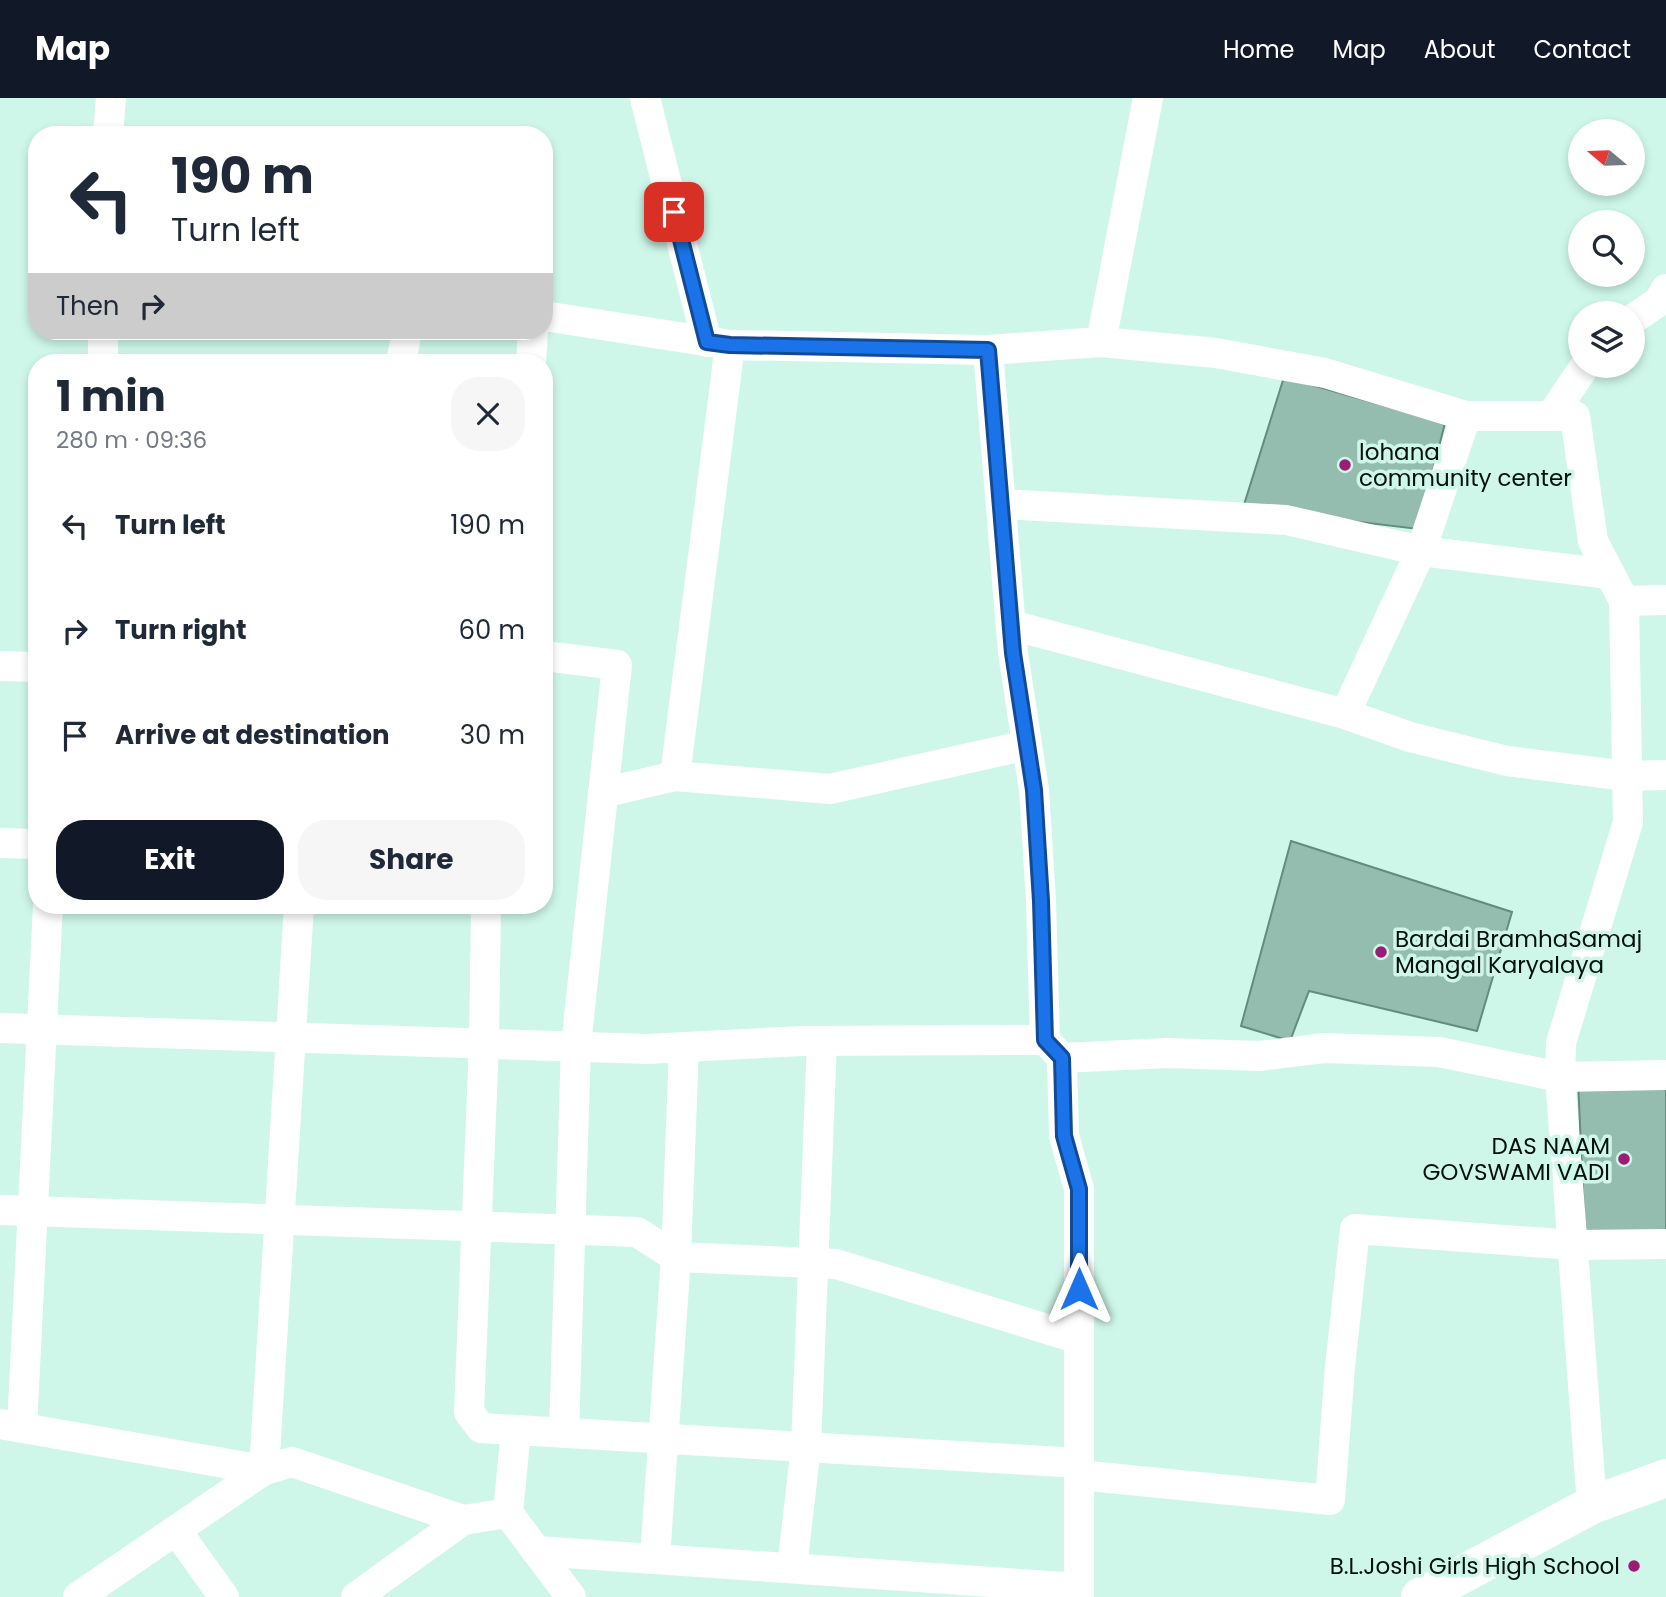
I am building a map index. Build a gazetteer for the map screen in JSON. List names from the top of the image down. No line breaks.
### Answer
{"places":["lohana community center","Bardai BramhaSamaj Mangal Karyalaya","DAS NAAM GOVSWAMI VADI","B.L.Joshi Girls High School"],"north":"left","page":{"header":"Map","nav":["Home","Map","About","Contact"],"turn":["190 m","Turn left"],"then":"Then","heading":["1 min","280 m · 09:36"],"list":[{"name":"Turn left","value":"190 m"},{"name":"Turn right","value":"60 m"},{"name":"Arrive at destination","value":"30 m"}],"buttons":["Exit","Share"]}}
